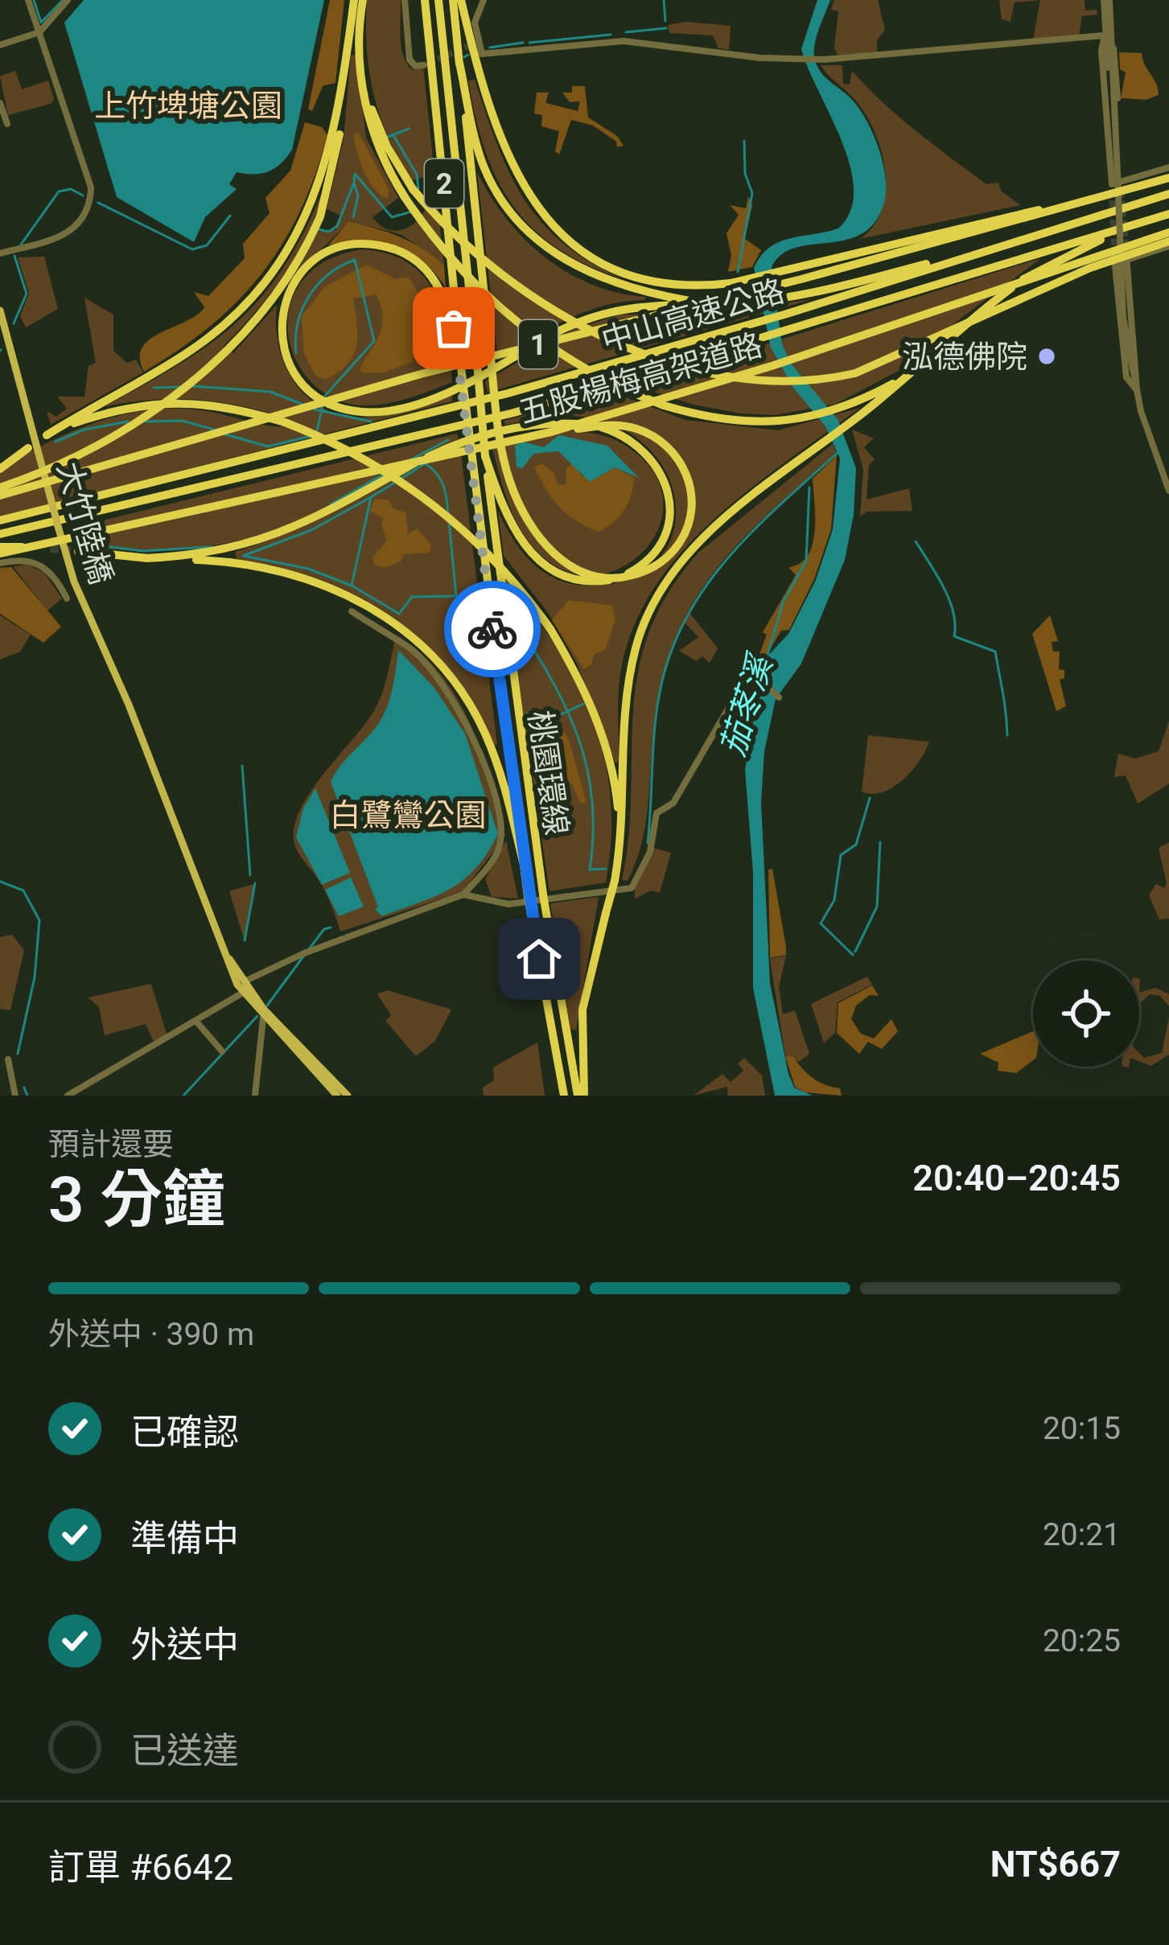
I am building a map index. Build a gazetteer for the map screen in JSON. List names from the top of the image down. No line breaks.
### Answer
{"streets":{"highway":["2","中山高速公路","1","五股楊梅高架道路","桃園環線"],"main road":["大竹陸橋"]},"crossings":[["2","桃園環線"]],"water":["茄苳溪"],"parks":["上竹埤塘公園","白鷺鸞公園"],"places":["泓德佛院"],"page":{"heading":["3 分鐘","預計還要","20:40–20:45"],"panel":["訂單 #6642","NT$667"],"bar":"外送中 · 390 m","list":[["已確認","20:15"],["準備中","20:21"],["外送中","20:25"],"已送達"]}}
